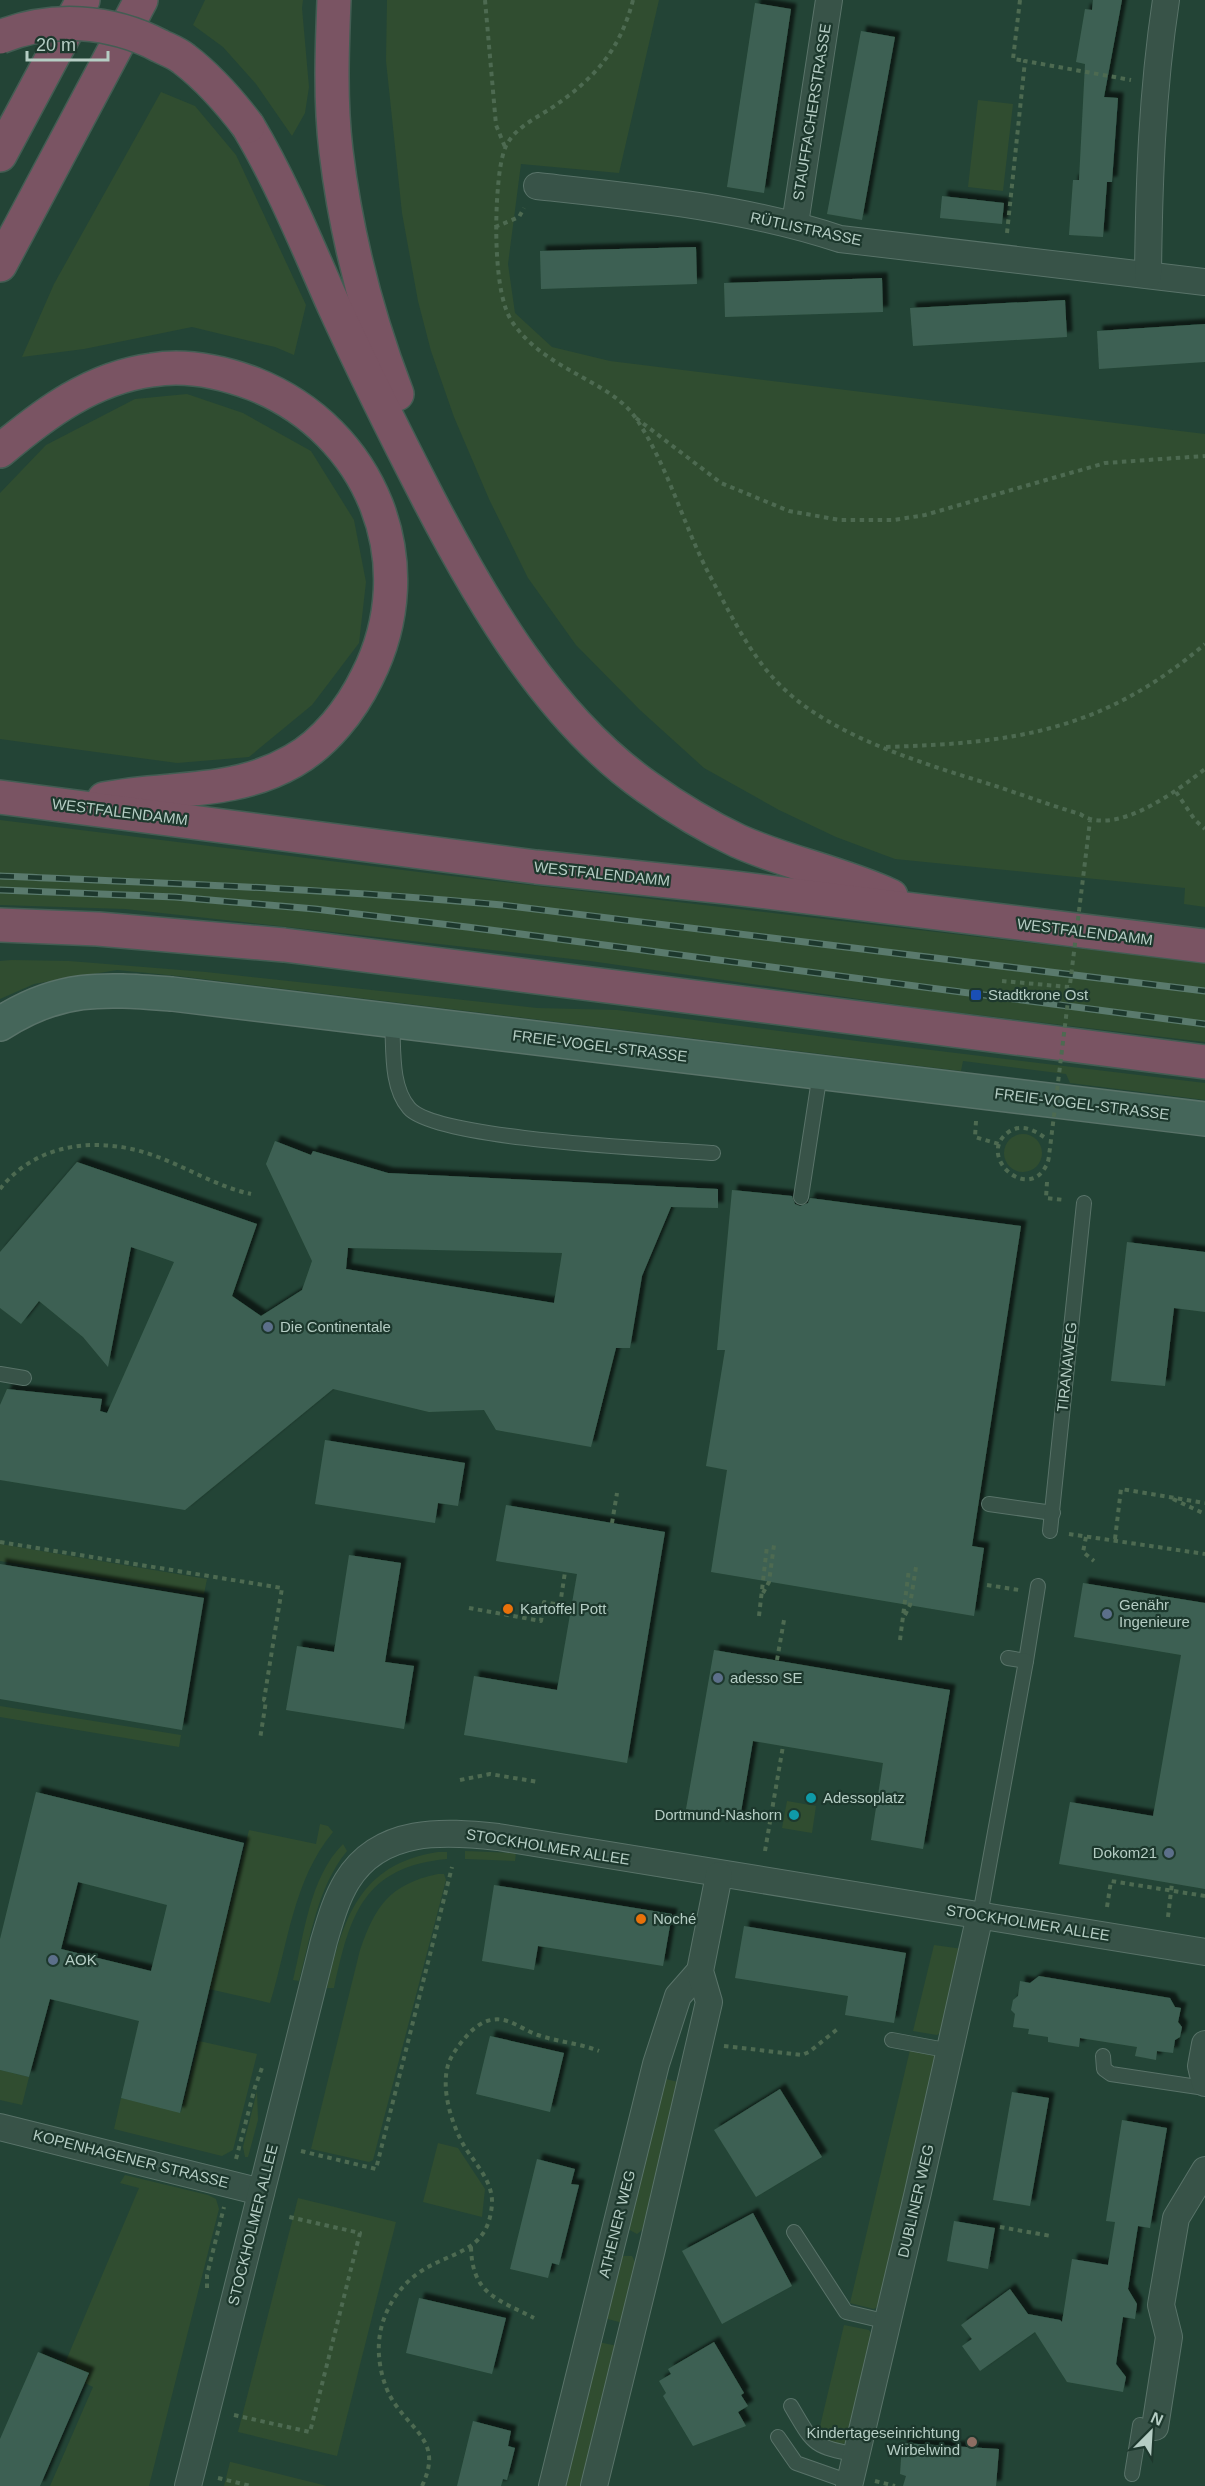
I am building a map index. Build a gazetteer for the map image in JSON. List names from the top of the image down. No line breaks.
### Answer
{"streets":{"highway":["WESTFALENDAMM"],"street":["STAUFFACHERSTRASSE","RÜTLISTRASSE","FREIE-VOGEL-STRASSE","STOCKHOLMER ALLEE","KOPENHAGENER STRASSE","DUBLINER WEG","ATHENER WEG"],"lane":["TIRANAWEG"]},"crossings":[["STAUFFACHERSTRASSE","RÜTLISTRASSE"],["STOCKHOLMER ALLEE","KOPENHAGENER STRASSE"],["STOCKHOLMER ALLEE","DUBLINER WEG"]],"places":{"transit":["Stadtkrone Ost"],"other":["Die Continentale","Kartoffel Pott","Genähr Ingenieure","adesso SE","Adessoplatz","Dortmund-Nashorn","Dokom21","Noché","AOK","Kindertageseinrichtung Wirbelwind"]},"scale_bar":"20 m","north":"top right"}
